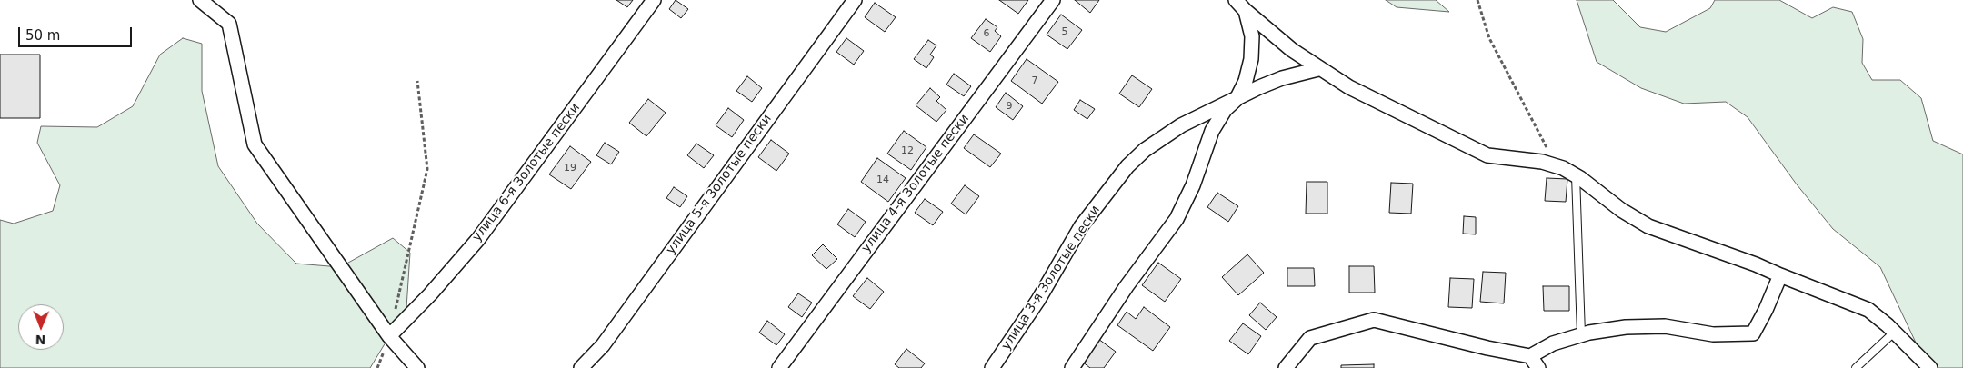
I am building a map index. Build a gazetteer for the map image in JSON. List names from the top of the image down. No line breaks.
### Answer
{"streets":{"street":["улица 6-я Золотые пески","улица 4-я Золотые пески","улица 5-я Золотые пески","улица 3-я Золотые пески"]},"house_numbers":["5","6","7","9","12","19","14"],"scale_bar":"50 m","north":"bottom"}
